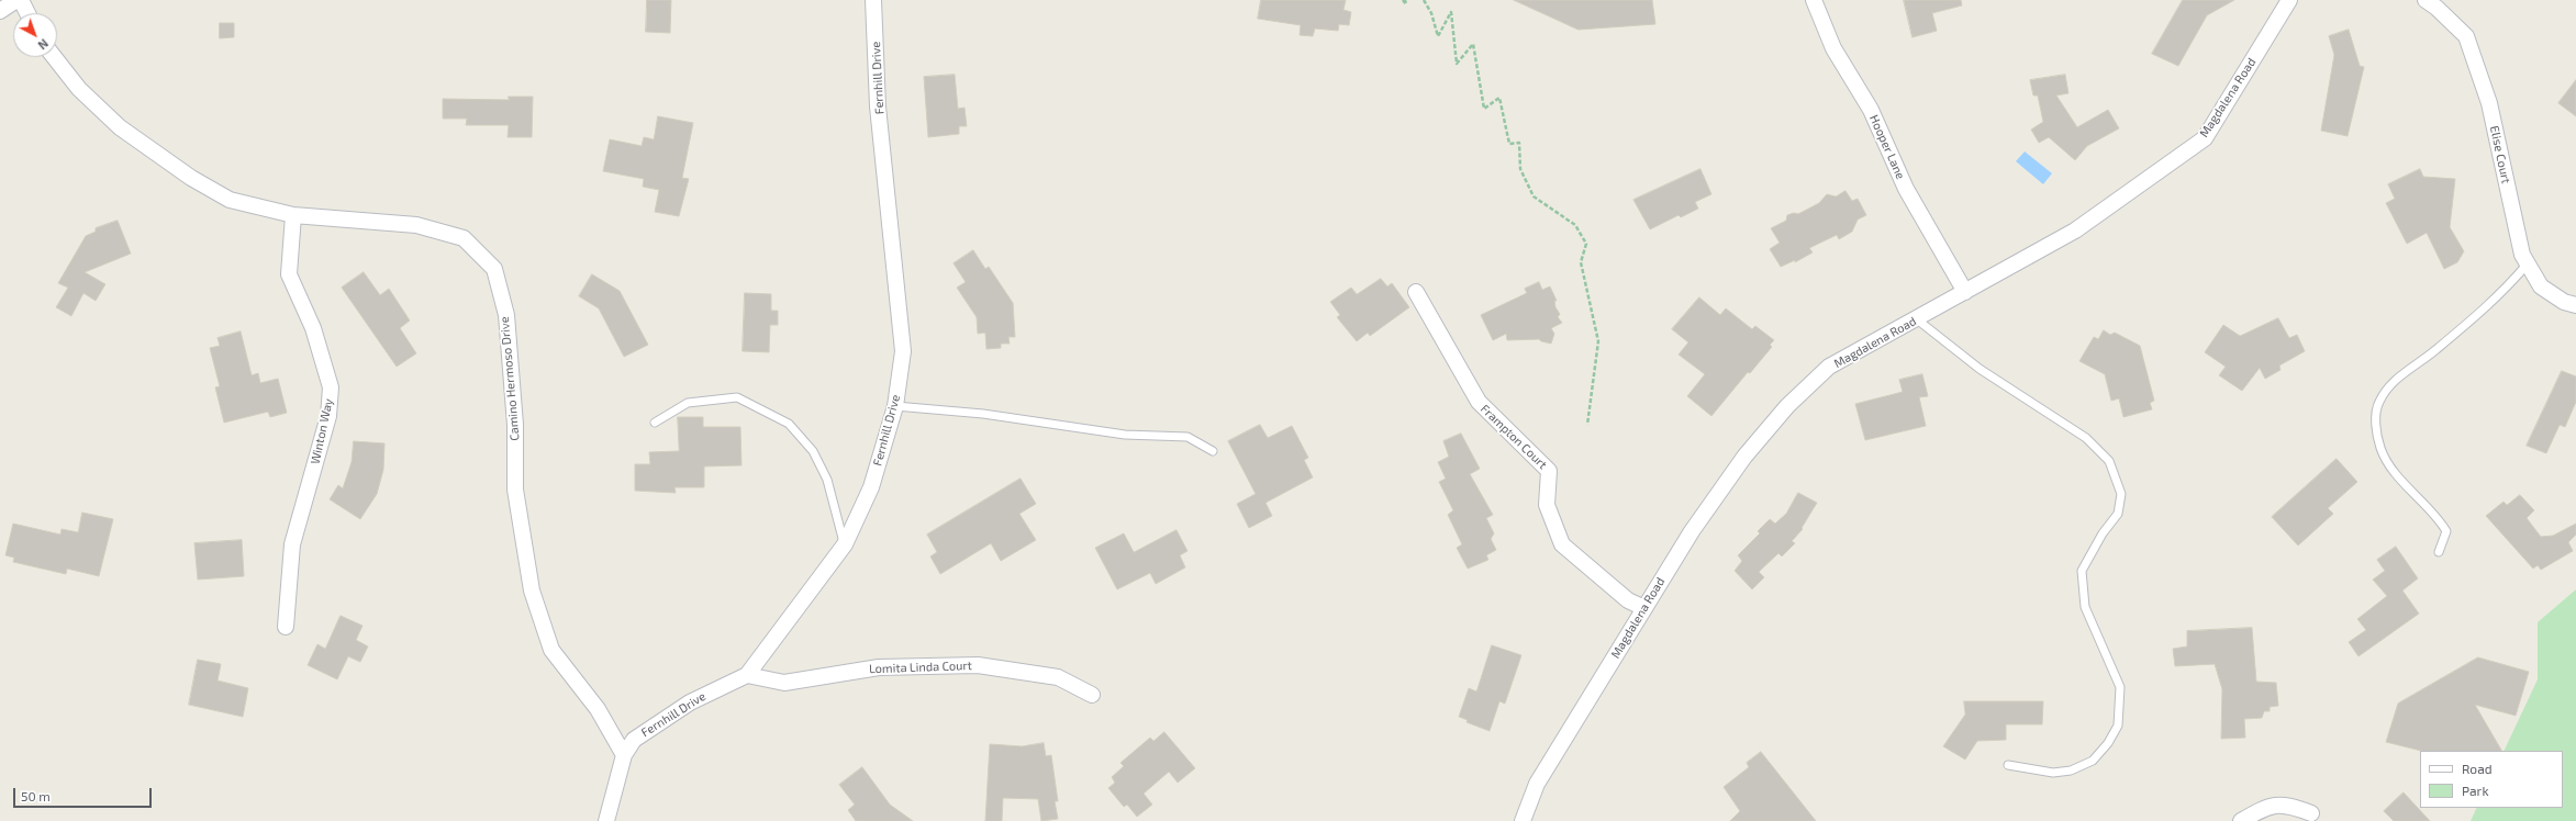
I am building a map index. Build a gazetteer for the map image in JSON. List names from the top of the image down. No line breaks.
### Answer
{"streets":{"street":["Fernhill Drive","Magdalena Road","Hooper Lane","Elise Court","Camino Hermoso Drive","Winton Way","Frampton Court","Lomita Linda Court"]},"crossings":[["Fernhill Drive","Camino Hermoso Drive"],["Fernhill Drive","Lomita Linda Court"],["Magdalena Road","Hooper Lane"],["Magdalena Road","Frampton Court"],["Camino Hermoso Drive","Winton Way"]],"legend":["Road","Park"],"scale_bar":"50 m","north":"bottom right"}
